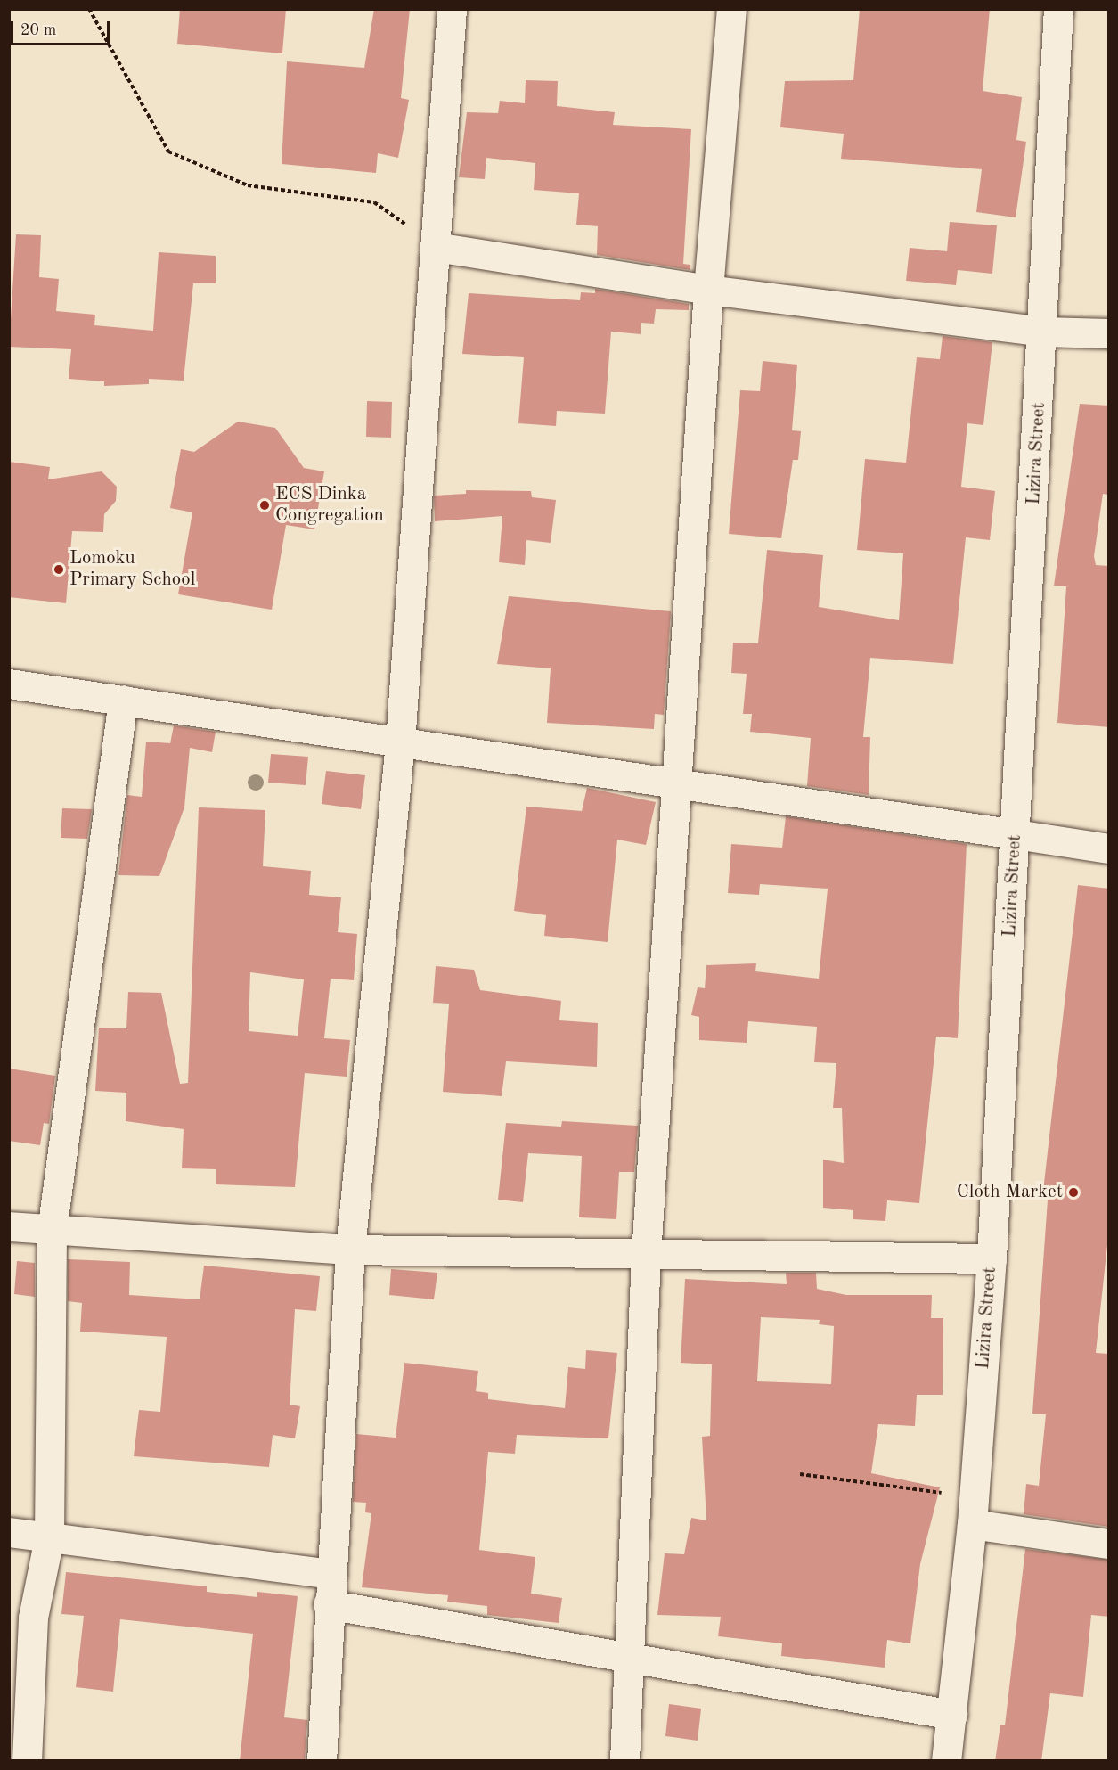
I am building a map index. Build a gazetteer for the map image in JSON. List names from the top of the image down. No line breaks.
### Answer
{"streets":{"street":["Lizira Street"]},"places":["ECS Dinka Congregation","Lomoku Primary School","Cloth Market"],"scale_bar":"20 m"}
